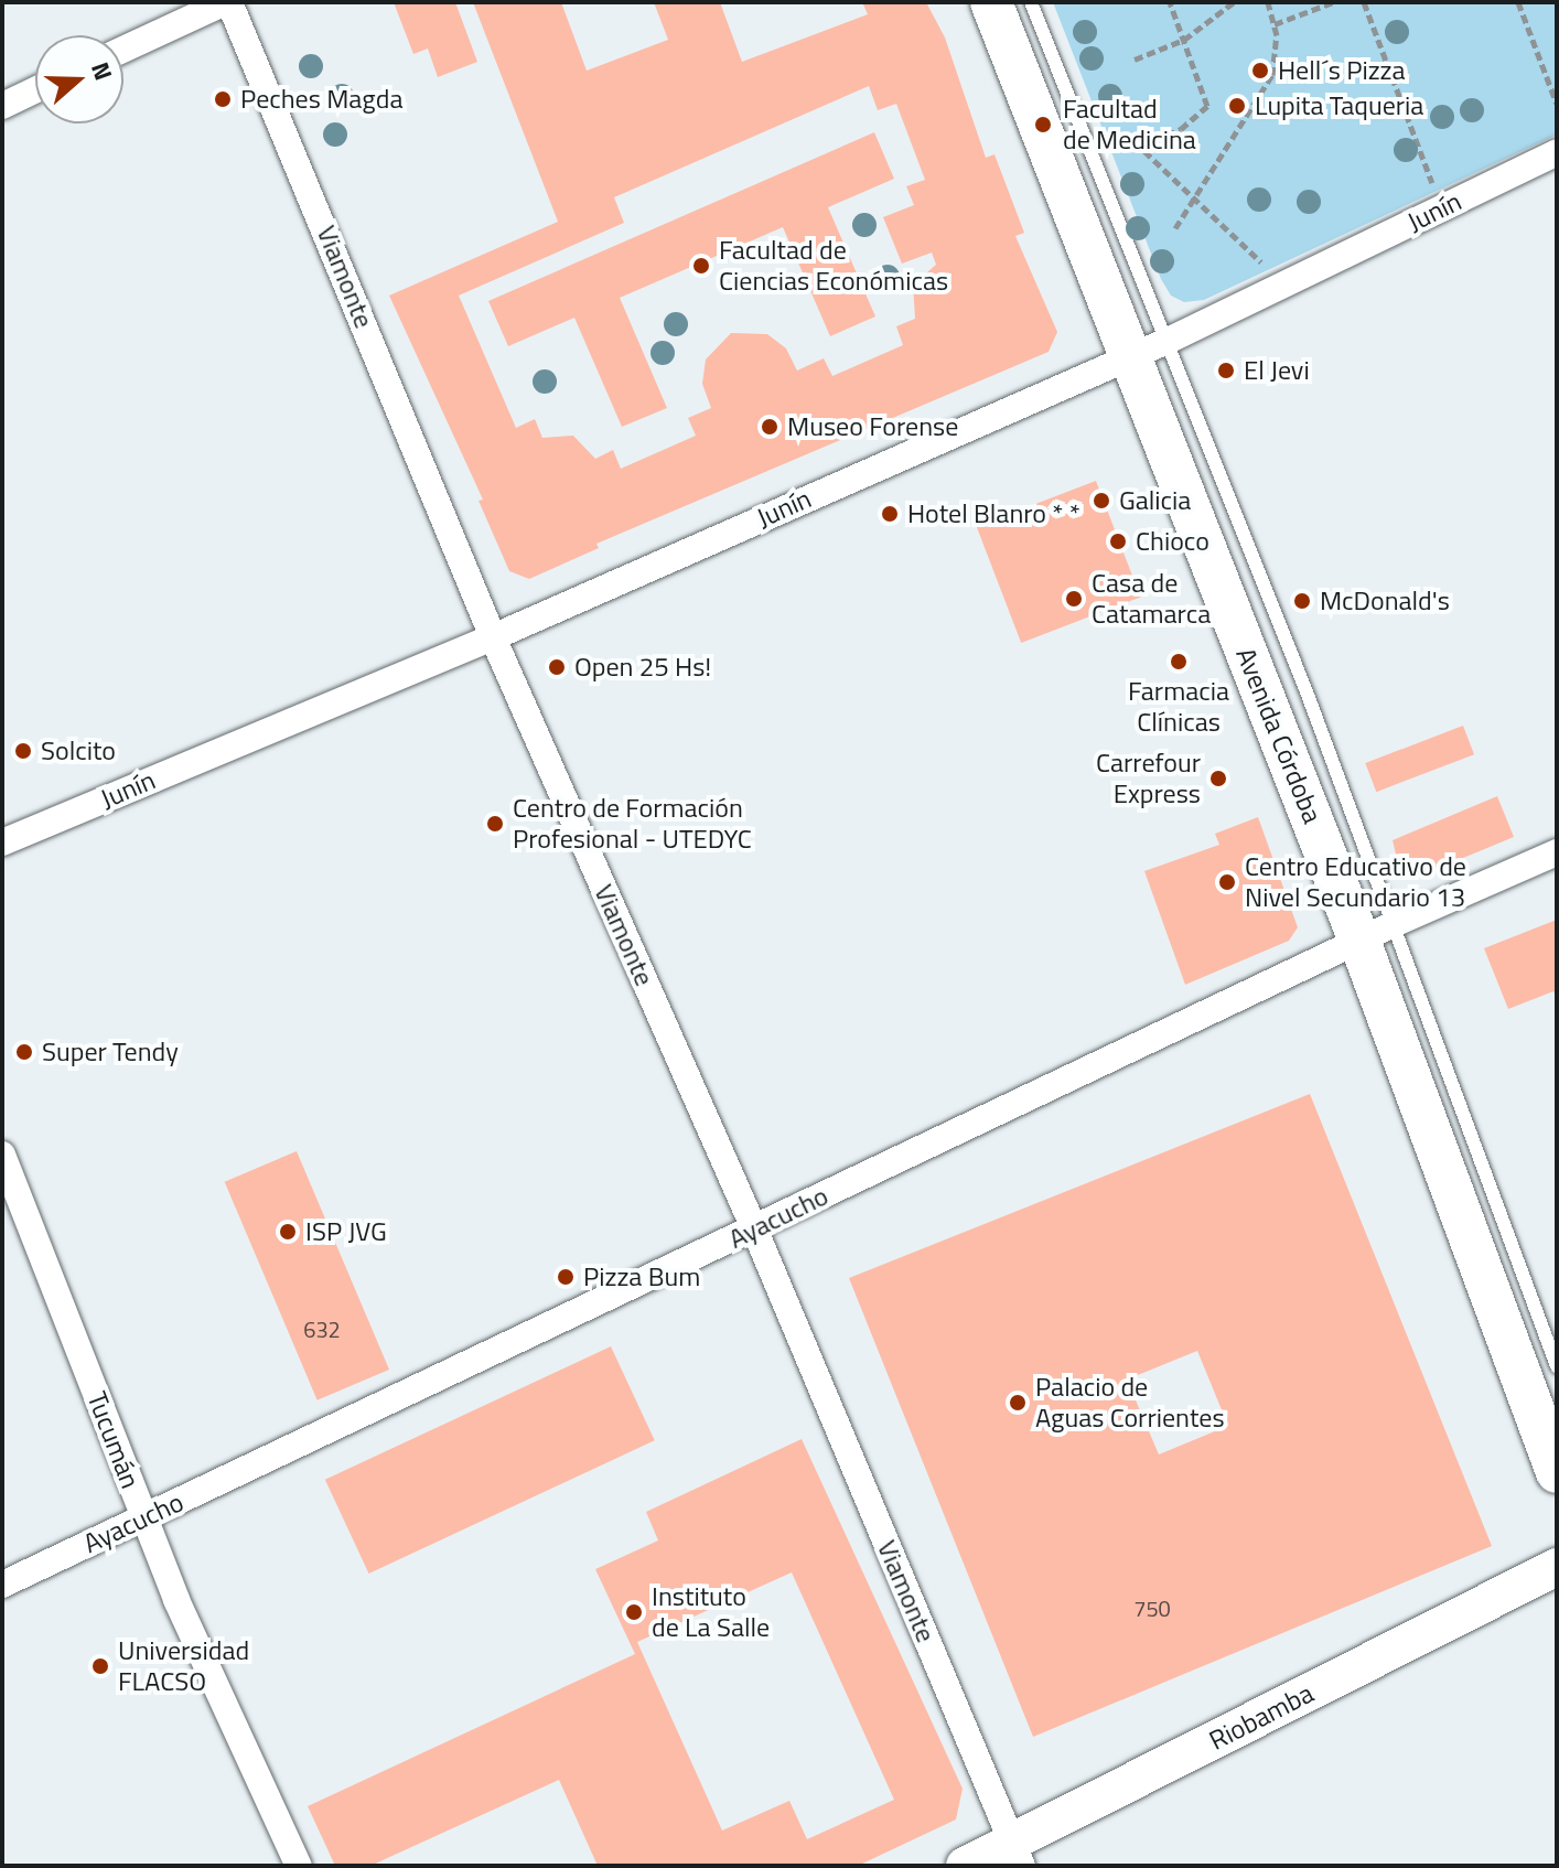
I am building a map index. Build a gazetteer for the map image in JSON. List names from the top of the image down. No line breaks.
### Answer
{"streets":{"main road":["Avenida Córdoba"],"street":["Junín","Viamonte","Ayacucho","Tucumán","Riobamba"]},"crossings":[["Junín","Viamonte"],["Junín","Avenida Córdoba"],["Viamonte","Ayacucho"],["Viamonte","Riobamba"],["Avenida Córdoba","Ayacucho"],["Ayacucho","Tucumán"]],"places":["Hell´s Pizza","Peches Magda","Lupita Taqueria","Facultad de Medicina","Facultad de Ciencias Económicas","El Jevi","Museo Forense","Galicia","Hotel Blanro * *","Chioco","Casa de Catamarca","McDonald's","Farmacia Clínicas","Open 25 Hs!","Solcito","Carrefour Express","Centro de Formación Profesional - UTEDYC","Centro Educativo de Nivel Secundario 13","Super Tendy","ISP JVG","Pizza Bum","Palacio de Aguas Corrientes","Instituto de La Salle","Universidad FLACSO"],"house_numbers":["632","750"],"north":"right"}
